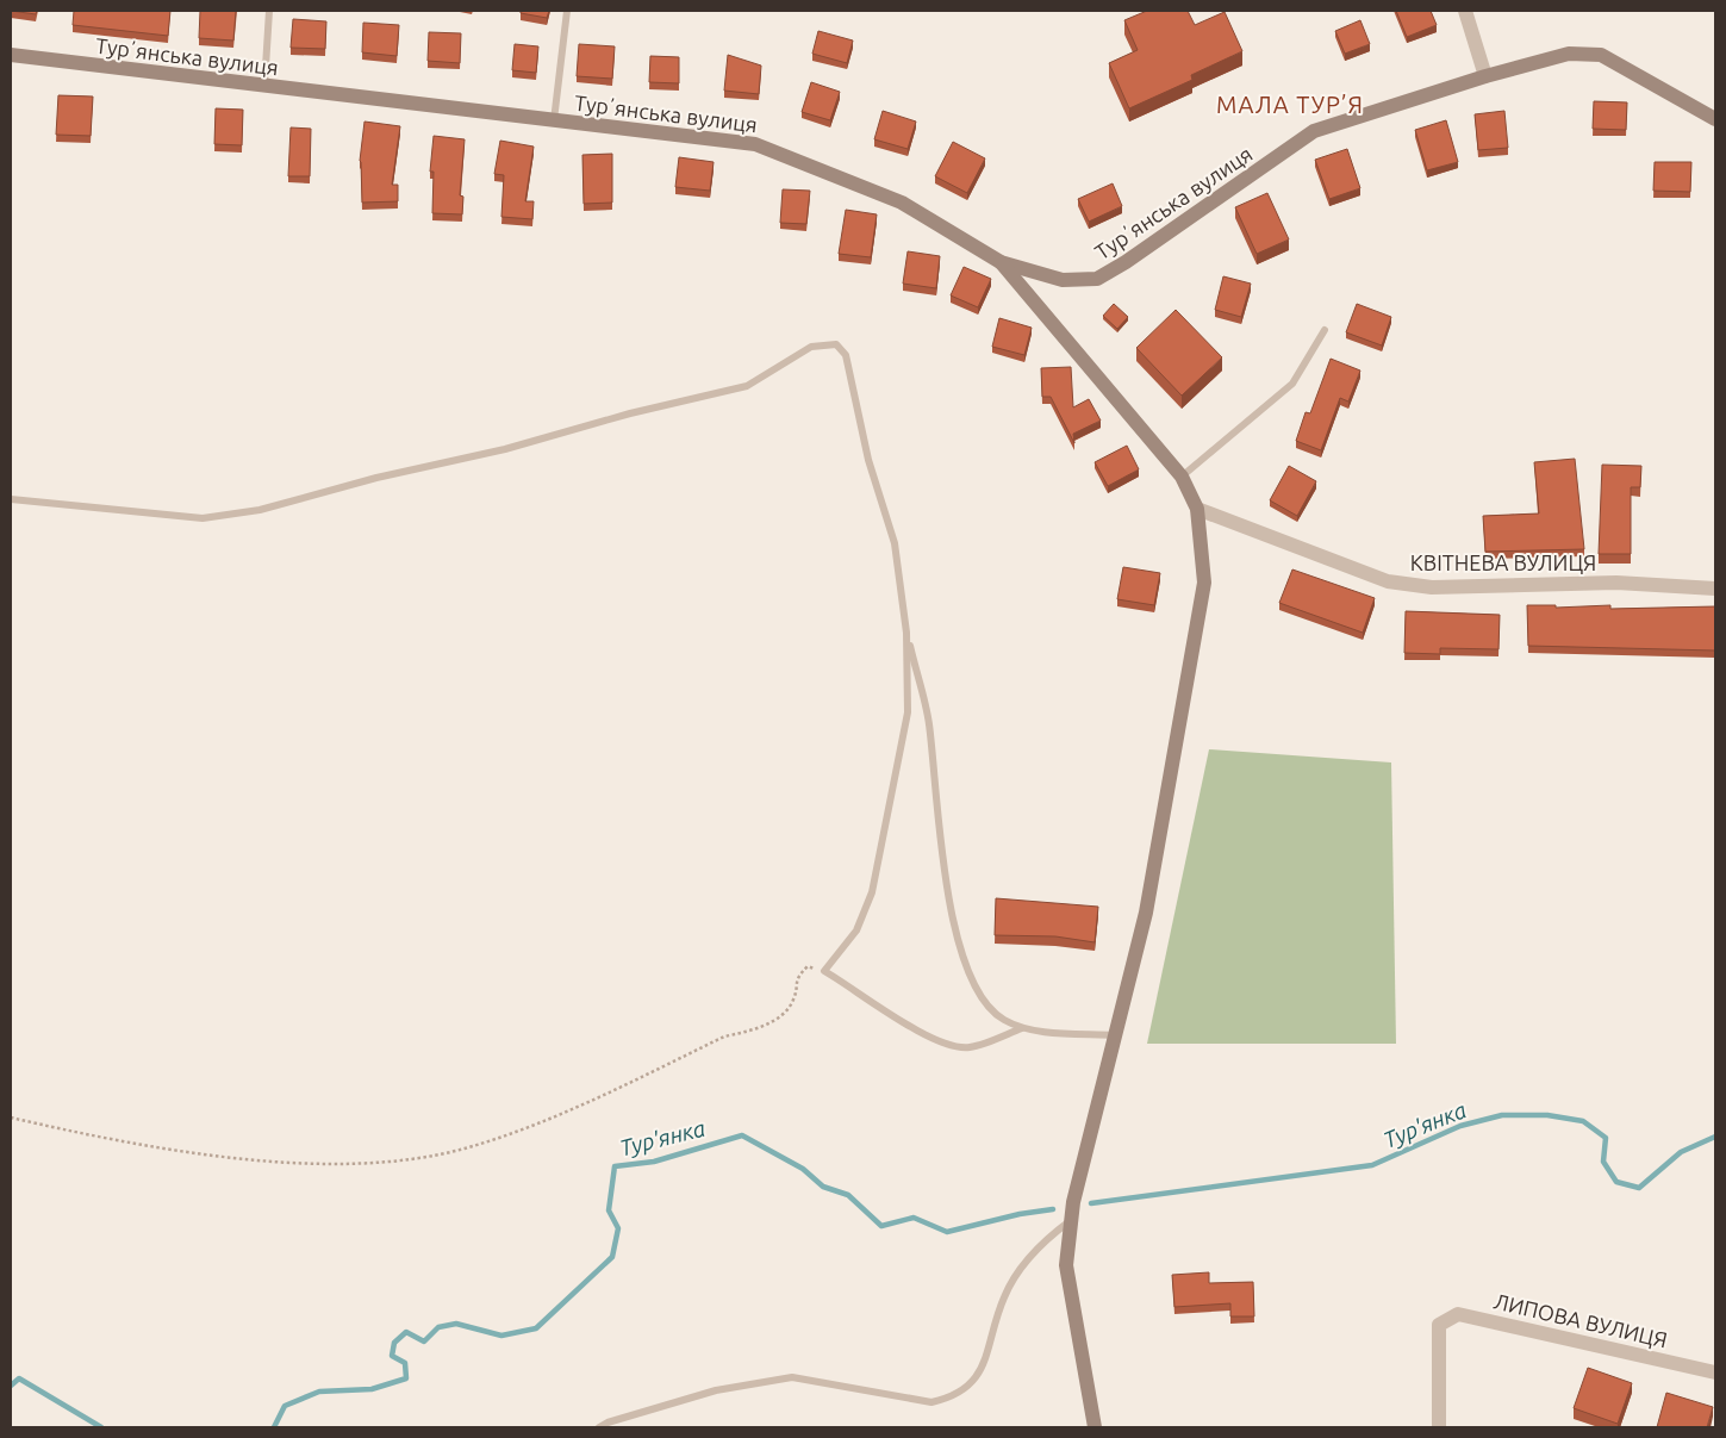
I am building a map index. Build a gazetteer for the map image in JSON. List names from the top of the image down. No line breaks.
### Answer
{"streets":{"street":["Турʼянська вулиця","КВІТНЕВА ВУЛИЦЯ","ЛИПОВА ВУЛИЦЯ"]},"districts":["МАЛА ТУР’Я"],"water":["Тур'янка"]}
